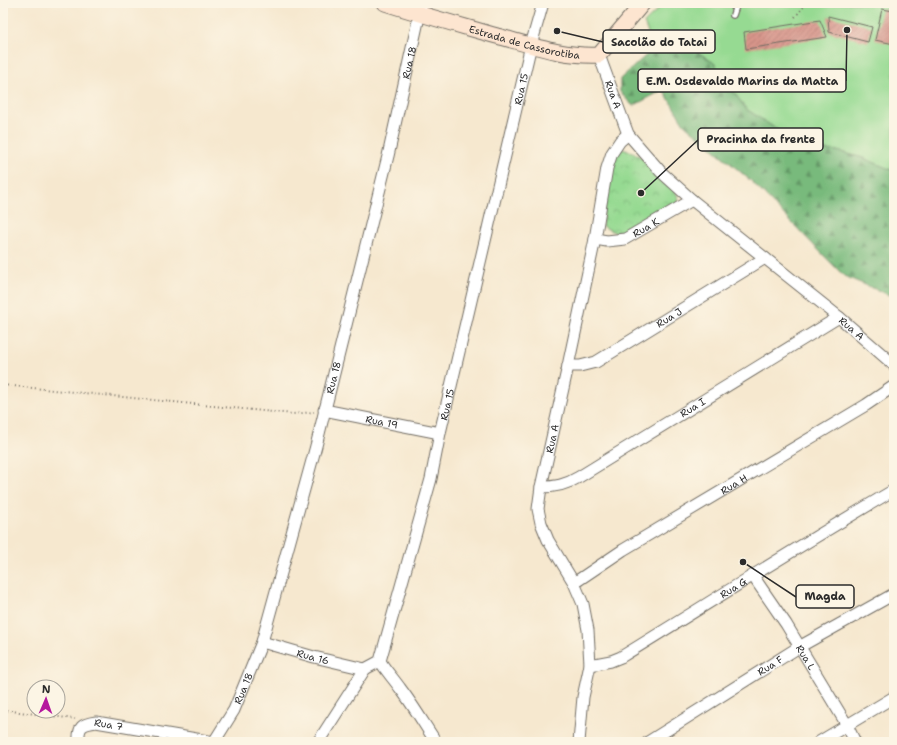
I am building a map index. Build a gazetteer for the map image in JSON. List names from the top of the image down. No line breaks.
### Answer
{"streets":{"main road":["Estrada de Cassorotiba"],"street":["Rua 18","Rua 15","Rua A","Rua K","Rua J","Rua I","Rua 19","Rua H","Rua G","Rua 16","Rua L","Rua F","Rua 7"]},"crossings":[["Estrada de Cassorotiba","Rua 18"],["Estrada de Cassorotiba","Rua 15"],["Estrada de Cassorotiba","Rua A"],["Rua 18","Rua 19"],["Rua 18","Rua 16"],["Rua 18","Rua 7"],["Rua 15","Rua 19"],["Rua A","Rua K"],["Rua A","Rua J"],["Rua A","Rua I"],["Rua A","Rua H"],["Rua A","Rua G"],["Rua G","Rua L"],["Rua L","Rua F"]],"places":["E.M. Osdevaldo Marins da Matta","Sacolão do Tatai","Pracinha da frente","Magda"],"north":"top"}
